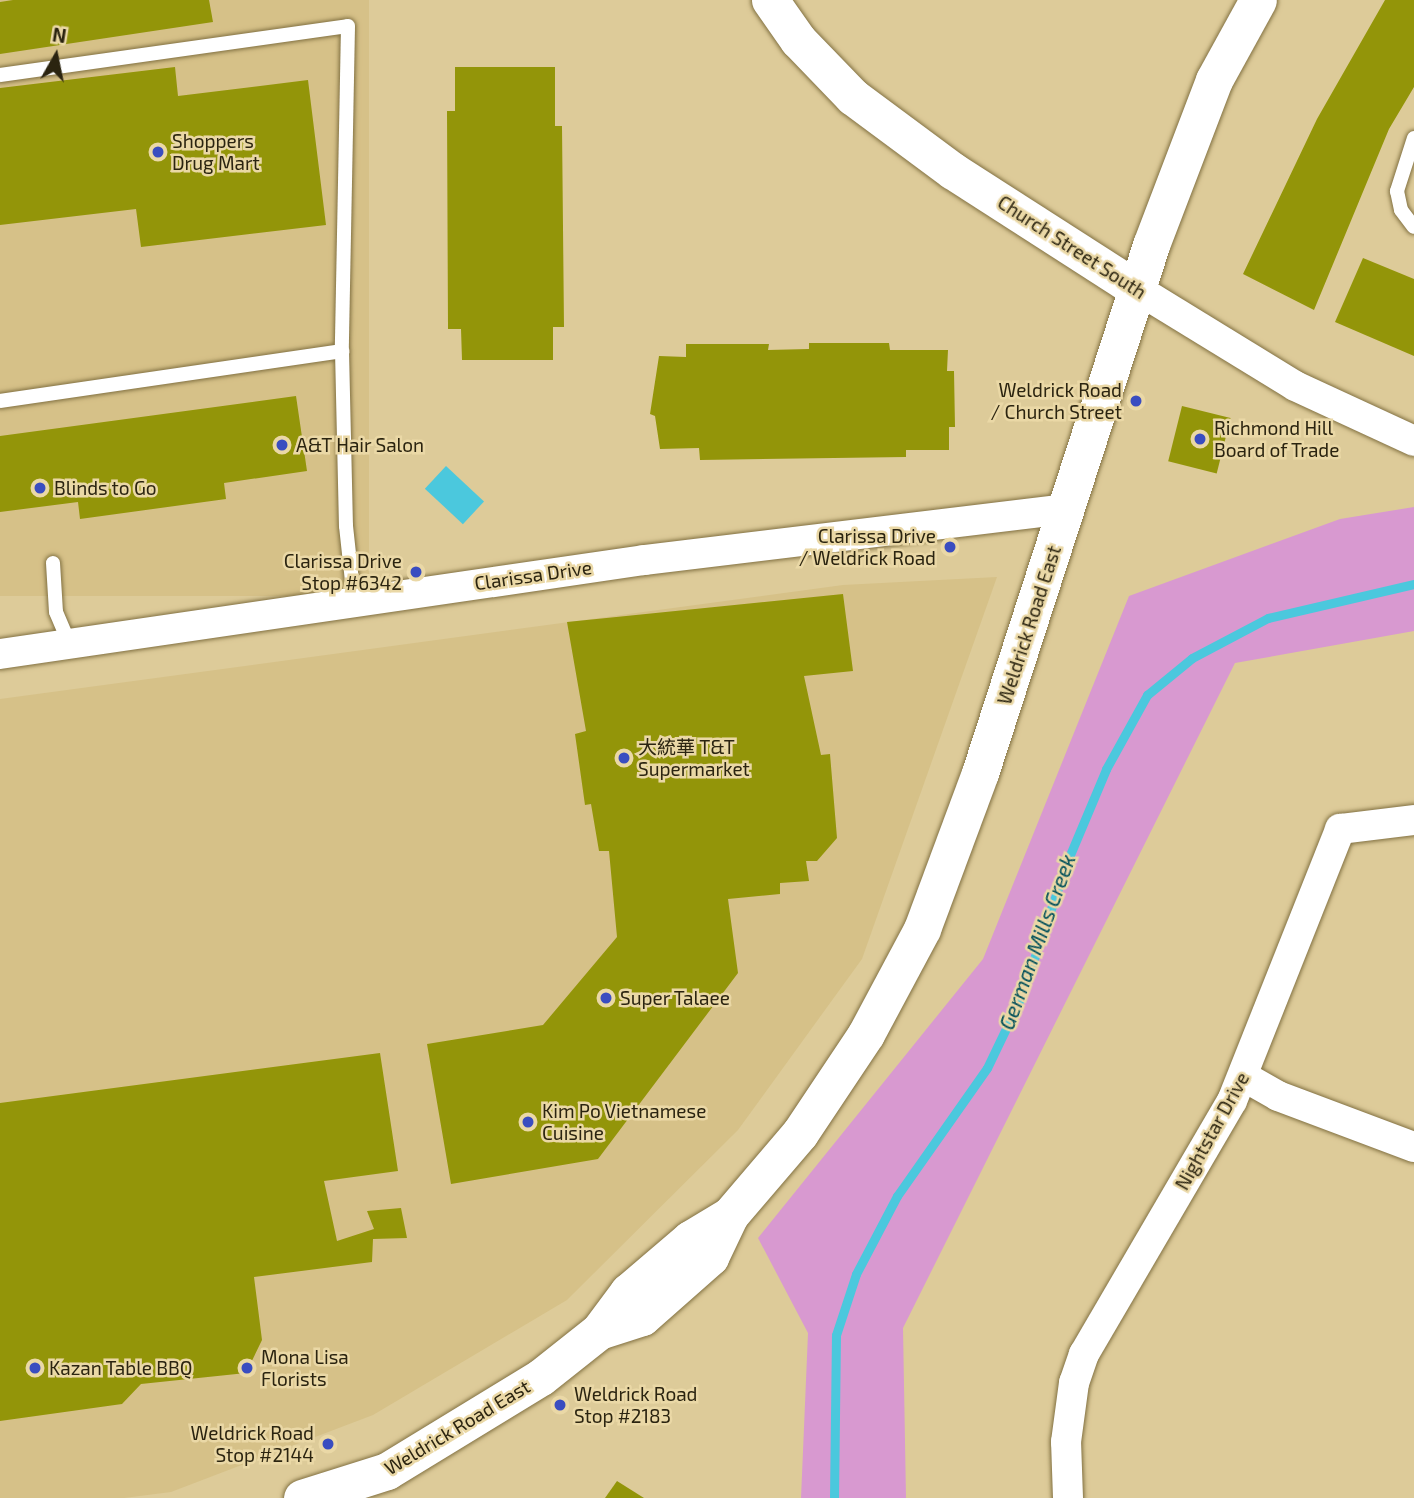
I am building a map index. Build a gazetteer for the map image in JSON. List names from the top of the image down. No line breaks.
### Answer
{"streets":{"street":["Church Street South","Clarissa Drive","Weldrick Road East","Nightstar Drive"]},"crossings":[["Church Street South","Weldrick Road East"],["Clarissa Drive","Weldrick Road East"]],"water":["German Mills Creek"],"places":["Shoppers Drug Mart","Weldrick Road / Church Street","Richmond Hill Board of Trade","A&T Hair Salon","Blinds to Go","Clarissa Drive / Weldrick Road","Clarissa Drive Stop #6342","大統華 T&T Supermarket","Super Talaee","Kim Po Vietnamese Cuisine","Kazan Table BBQ","Mona Lisa Florists","Weldrick Road Stop #2183","Weldrick Road Stop #2144"],"north":"top"}
